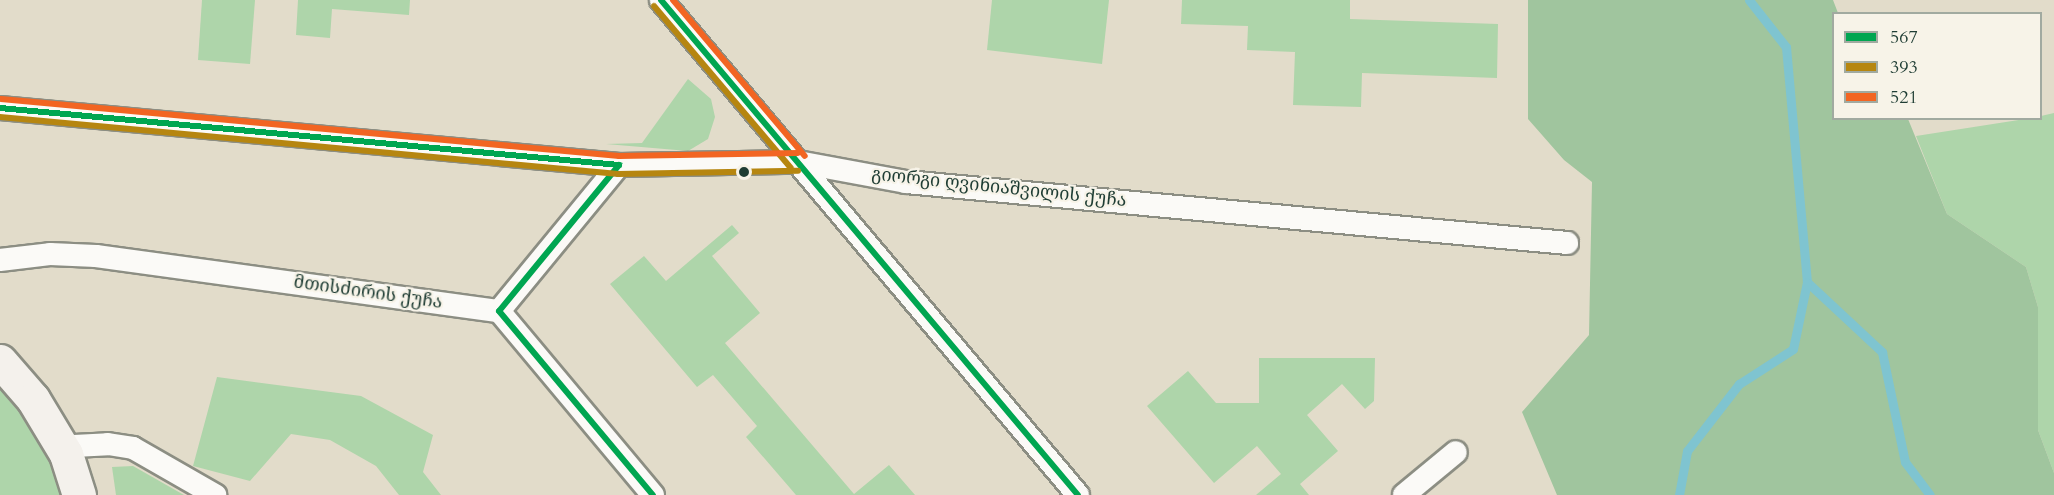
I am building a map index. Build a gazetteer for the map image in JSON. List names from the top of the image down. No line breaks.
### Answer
{"streets":{"street":["გიორგი ღვინიაშვილის ქუჩა","მთისძირის ქუჩა"]},"lines":["transit line 567","transit line 521","transit line 393"],"legend":["567","393","521"]}
